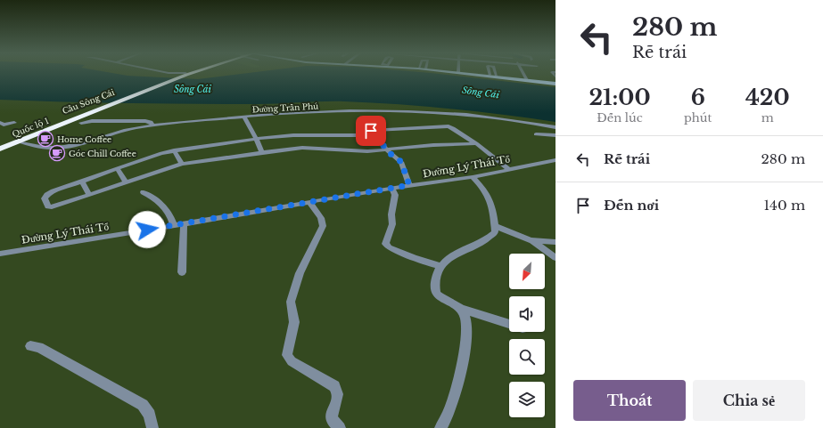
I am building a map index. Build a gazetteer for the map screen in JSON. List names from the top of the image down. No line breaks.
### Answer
{"streets":{"highway":["Cầu Sông Cái","Quốc lộ 1"],"street":["Đường Trần Phú","Đường Lý Thái Tổ"]},"crossings":[["Cầu Sông Cái","Quốc lộ 1"],["Đường Trần Phú","Quốc lộ 1"]],"water":["Sông Cái"],"places":{"cafe":["Home Coffee","Góc Chill Coffee"]},"north":"bottom left","page":{"turn":["280 m","Rẽ trái"],"eta":["21:00","Đến lúc","6","phút","420","m"],"list":[{"name":"Rẽ trái","value":"280 m"},{"name":"Đến nơi","value":"140 m"}],"buttons":["Thoát","Chia sẻ"]}}
